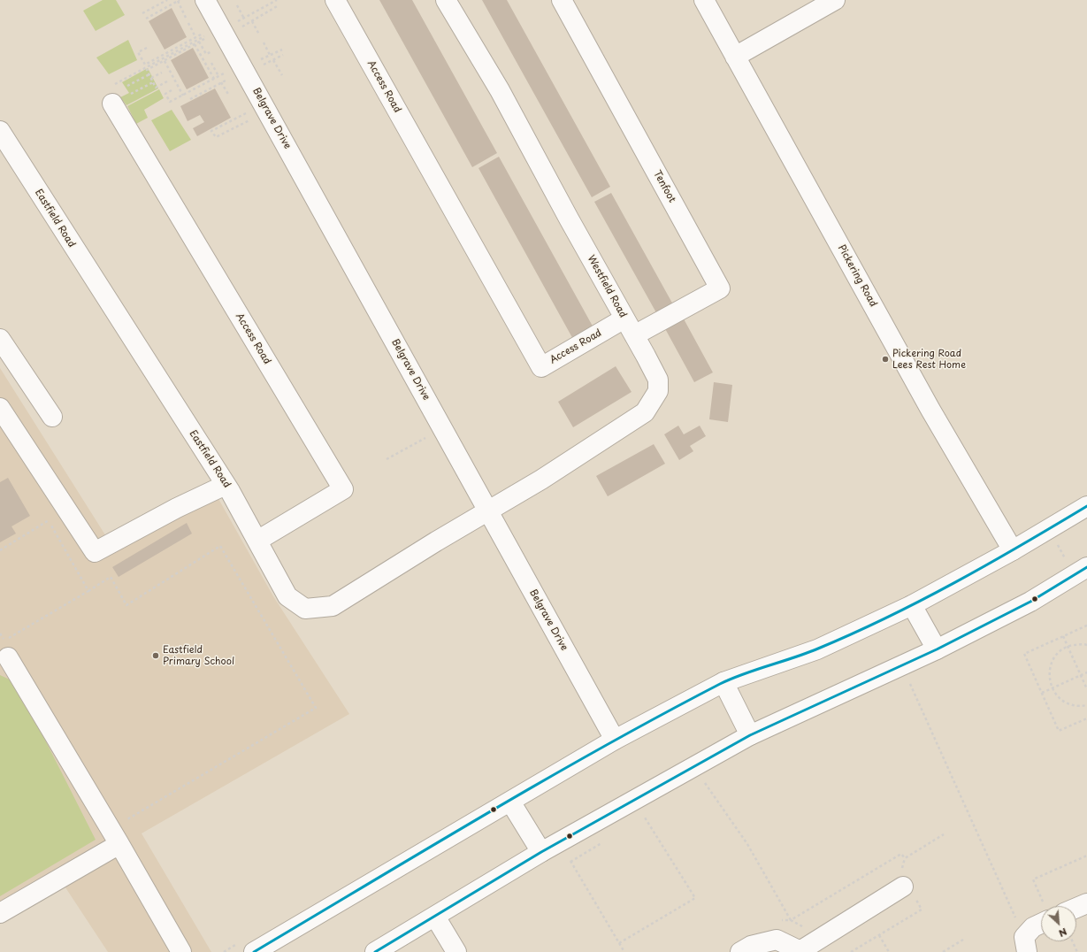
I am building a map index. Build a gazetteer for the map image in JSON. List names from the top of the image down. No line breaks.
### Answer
{"streets":{"street":["Access Road","Belgrave Drive","Tenfoot","Eastfield Road","Pickering Road","Westfield Road"]},"crossings":[["Access Road","Eastfield Road"],["Access Road","Westfield Road"],["Belgrave Drive","Eastfield Road"],["Belgrave Drive","Westfield Road"],["Tenfoot","Westfield Road"],["Eastfield Road","Westfield Road"]],"places":["Pickering Road Lees Rest Home","Eastfield Primary School"],"north":"bottom right"}
